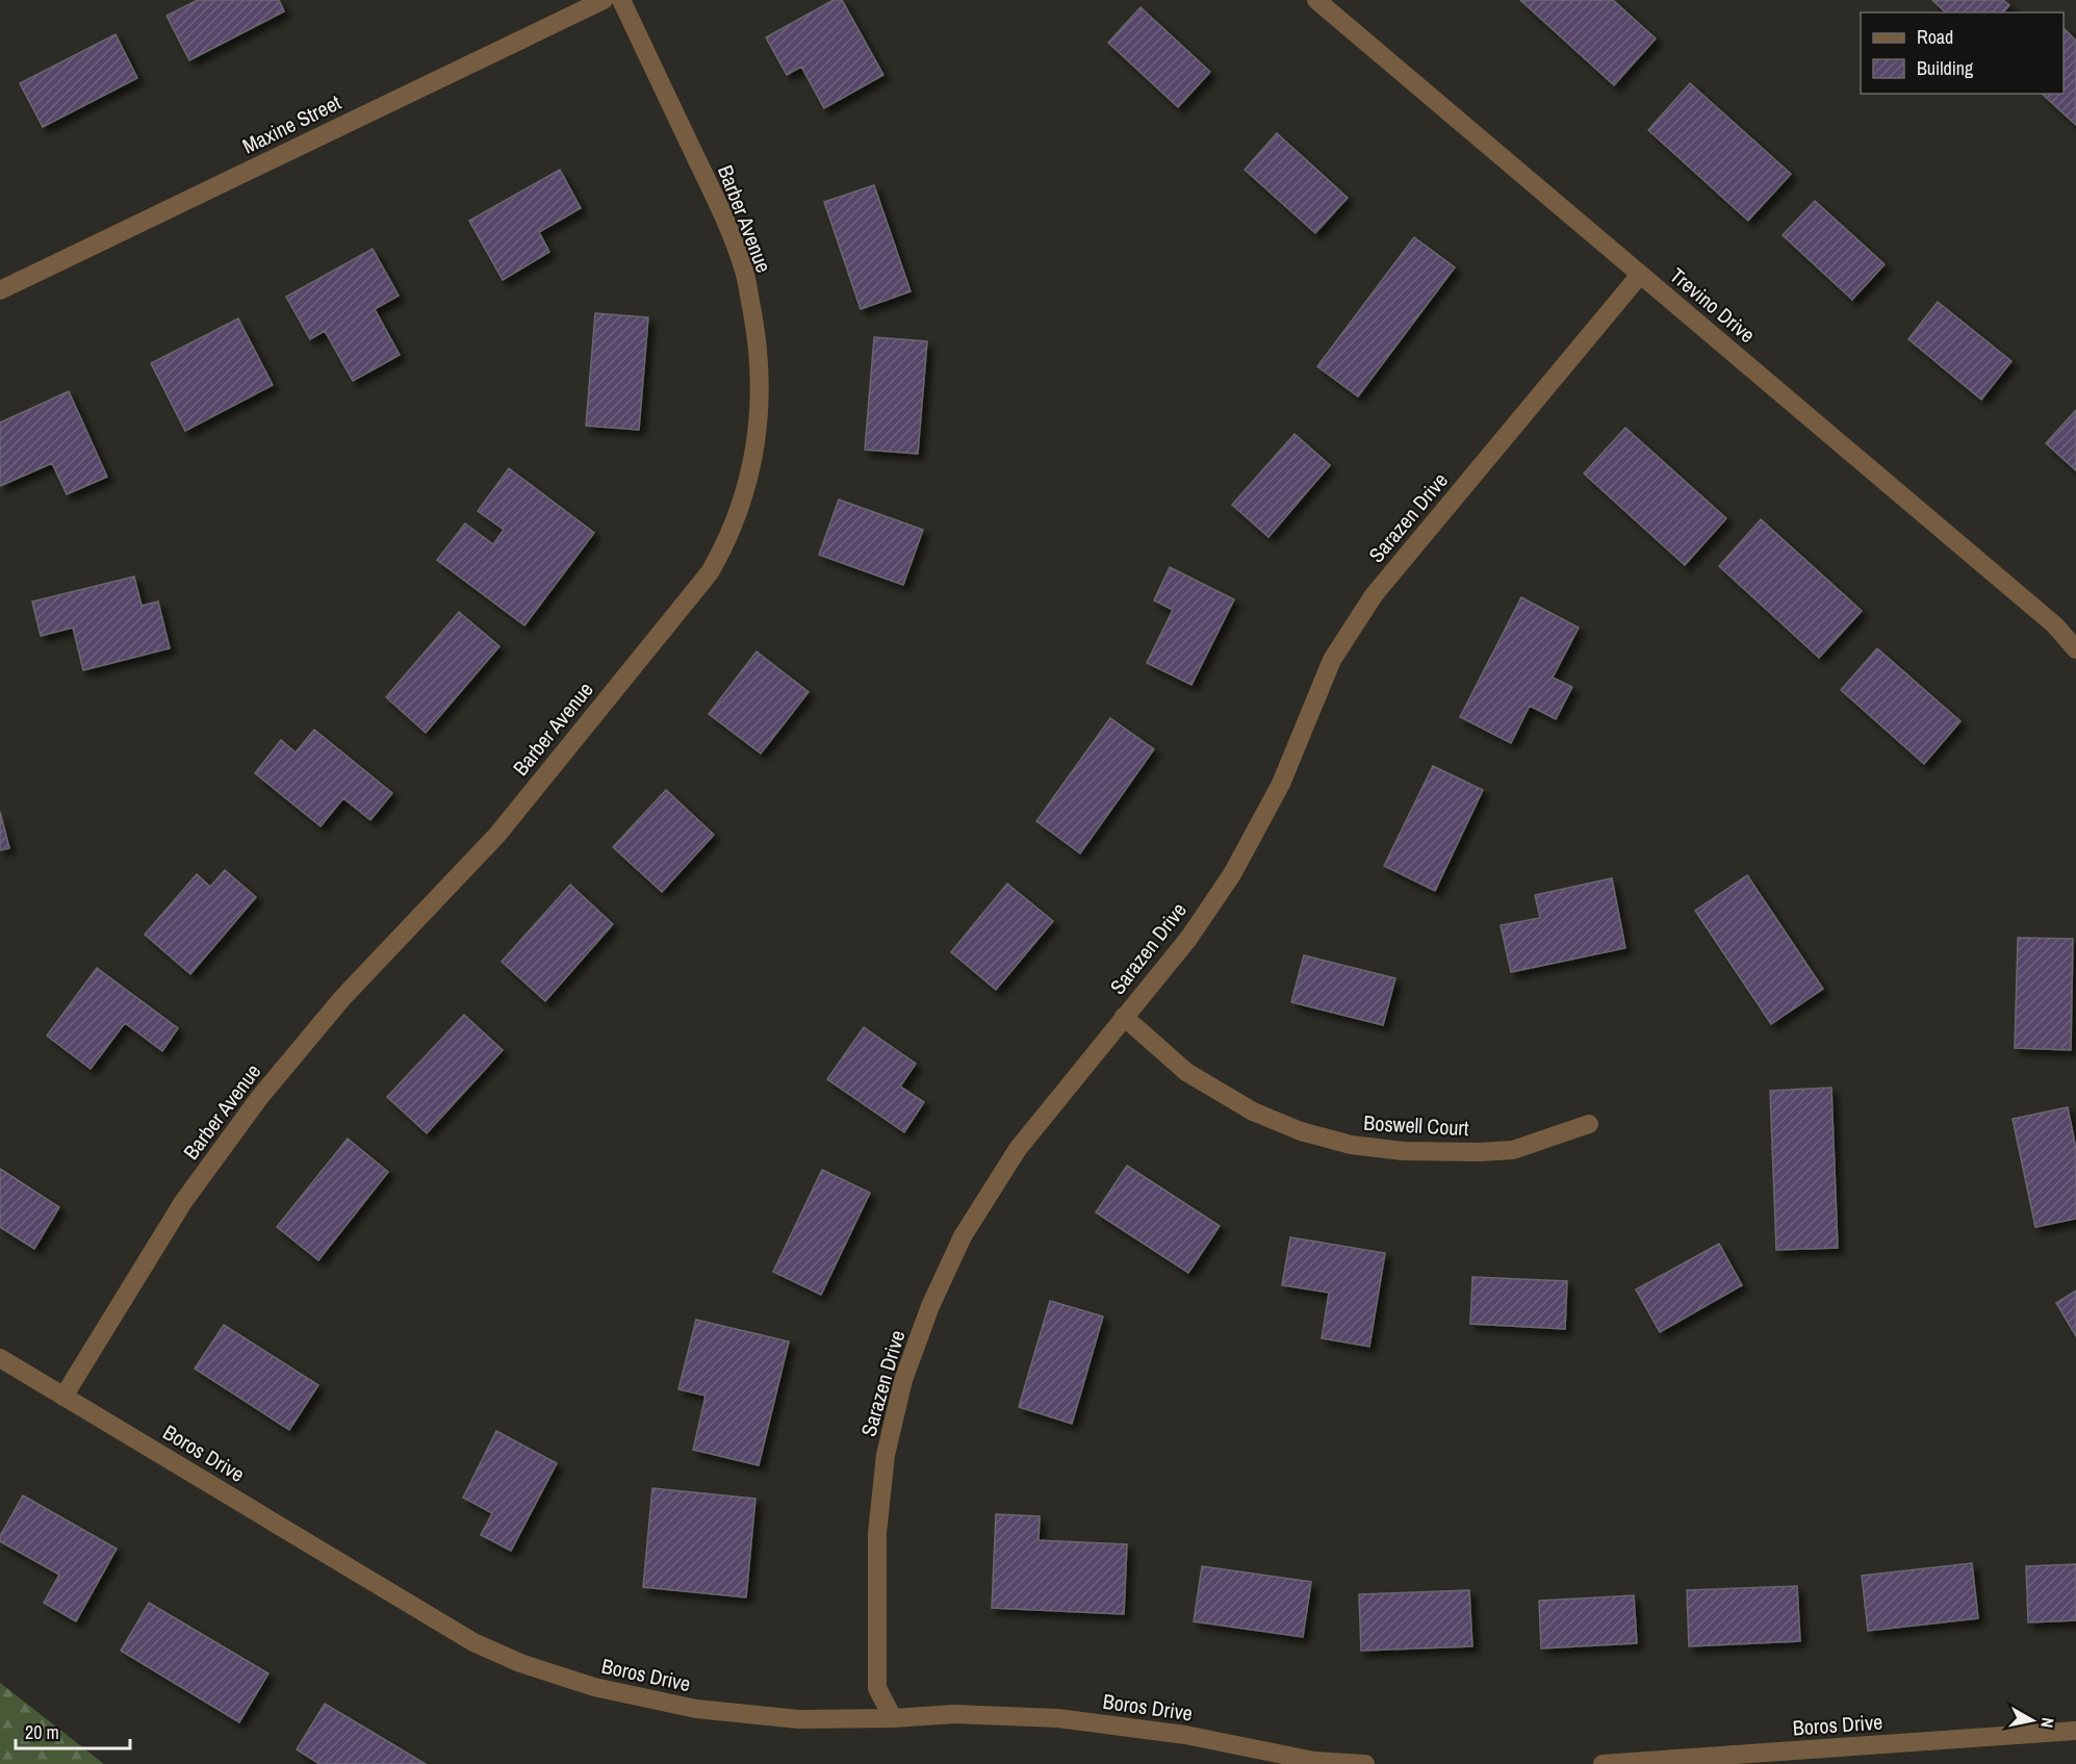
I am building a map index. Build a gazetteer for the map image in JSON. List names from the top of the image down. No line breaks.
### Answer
{"streets":{"street":["Maxine Street","Barber Avenue","Trevino Drive","Sarazen Drive","Boswell Court","Boros Drive"]},"crossings":[["Barber Avenue","Boros Drive"],["Trevino Drive","Sarazen Drive"],["Sarazen Drive","Boswell Court"],["Sarazen Drive","Boros Drive"]],"legend":["Road","Building"],"scale_bar":"20 m","north":"right"}
